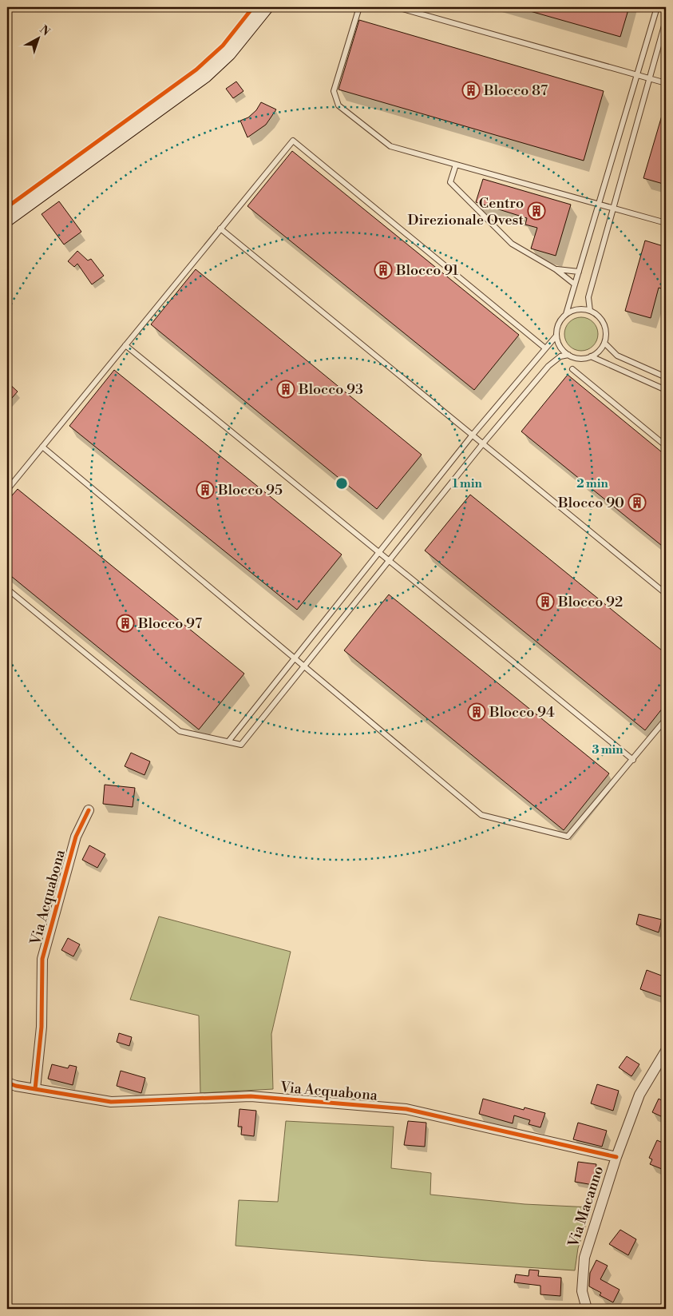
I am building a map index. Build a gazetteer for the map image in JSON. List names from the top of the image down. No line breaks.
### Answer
{"streets":{"street":["Via Acquabona","Via Macanno"]},"crossings":[["Via Acquabona","Via Macanno"]],"places":{"building":["Blocco 87","Centro Direzionale Ovest","Blocco 91","Blocco 93","Blocco 95","Blocco 90","Blocco 92","Blocco 97","Blocco 94"]},"north":"top right","rings":["1 min","2 min","3 min"]}
